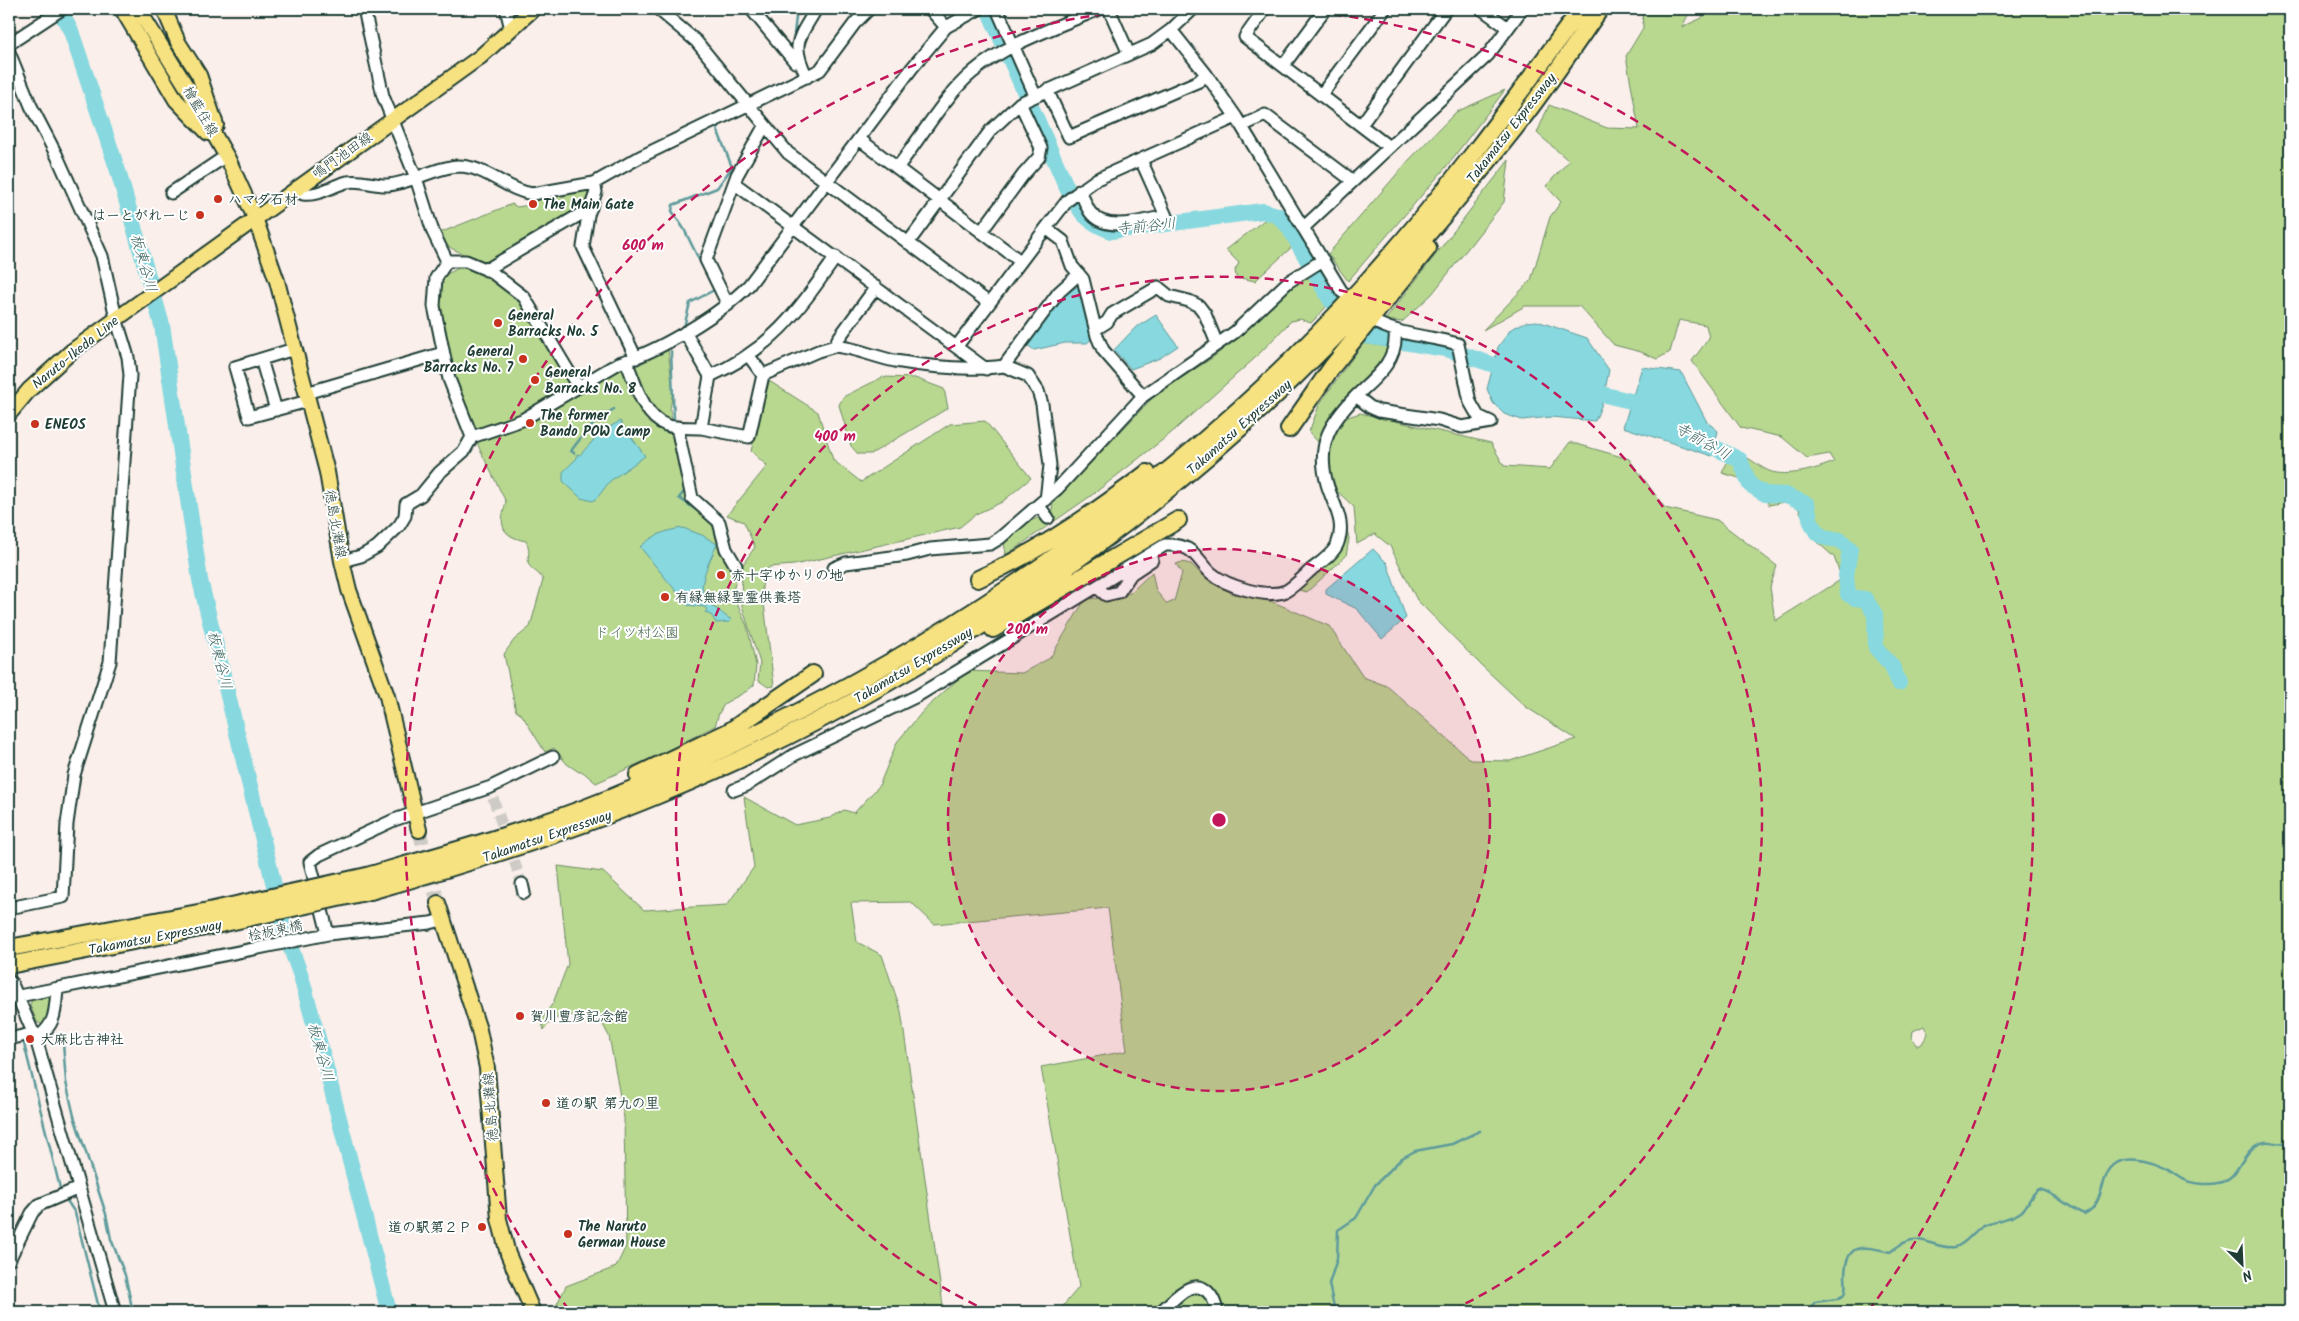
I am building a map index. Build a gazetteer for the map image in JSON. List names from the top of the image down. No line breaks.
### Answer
{"streets":{"highway":["Takamatsu Expressway"],"main road":["檜藍住線","鳴門池田線","Naruto-Ikeda Line","徳島北灘線"],"street":["桧板東橋"]},"crossings":[["檜藍住線","鳴門池田線"],["檜藍住線","徳島北灘線"],["鳴門池田線","Naruto-Ikeda Line"],["鳴門池田線","徳島北灘線"],["徳島北灘線","桧板東橋"]],"water":["寺前谷川","板東谷川"],"parks":["ドイツ村公園"],"places":["ハマダ石材","The Main Gate","はーとがれーじ","General Barracks No. 5","General Barracks No. 7","General Barracks No. 8","The former Bando POW Camp","ENEOS","赤十字ゆかりの地","有縁無縁聖霊供養塔","賀川豊彦記念館","大麻比古神社","道の駅 第九の里","道の駅第２Ｐ","The Naruto German House"],"north":"bottom right","rings":["600 m","400 m","200 m"]}
